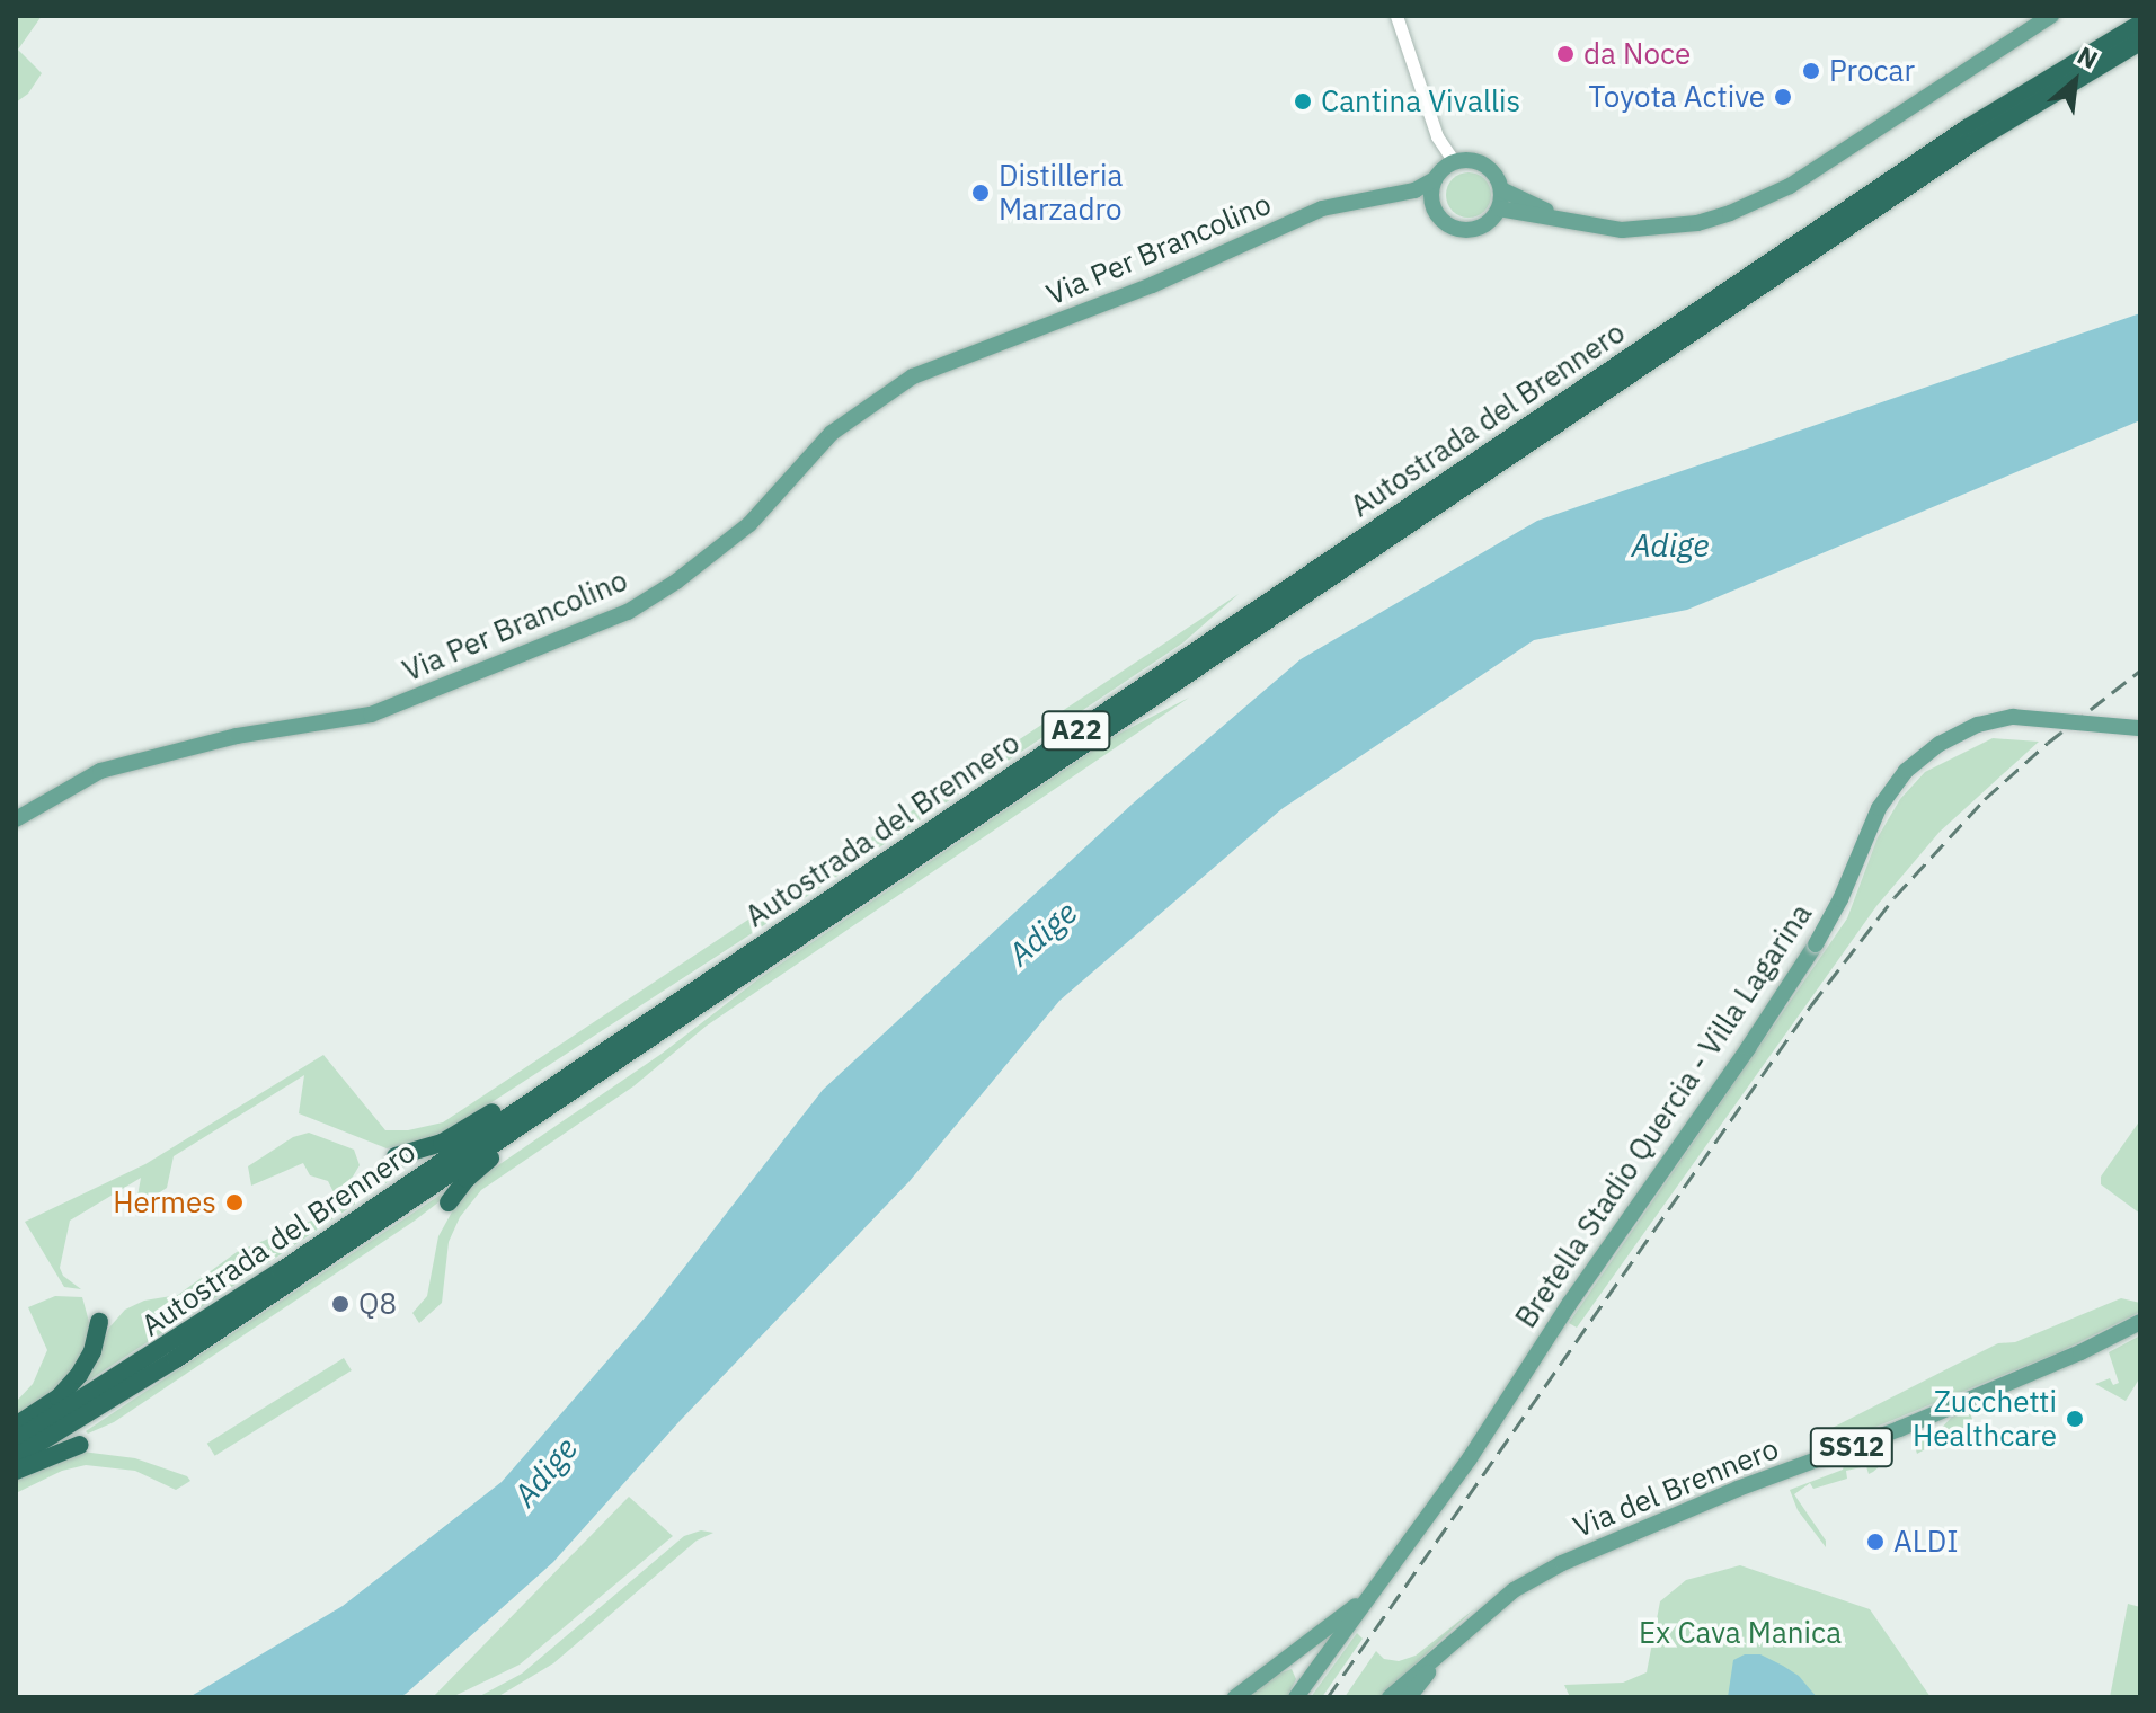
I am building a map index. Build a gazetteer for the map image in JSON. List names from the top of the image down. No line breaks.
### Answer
{"streets":{"highway":["Autostrada del Brennero","A22"],"main road":["Via Per Brancolino","Bretella Stadio Quercia - Villa Lagarina","SS12","Via del Brennero"]},"crossings":[["SS12","Via del Brennero"]],"water":["Adige"],"parks":["Ex Cava Manica"],"places":["da Noce","Procar","Toyota Active","Cantina Vivallis","Distilleria Marzadro","Hermes","Q8","Zucchetti Healthcare","ALDI"],"north":"top right"}
